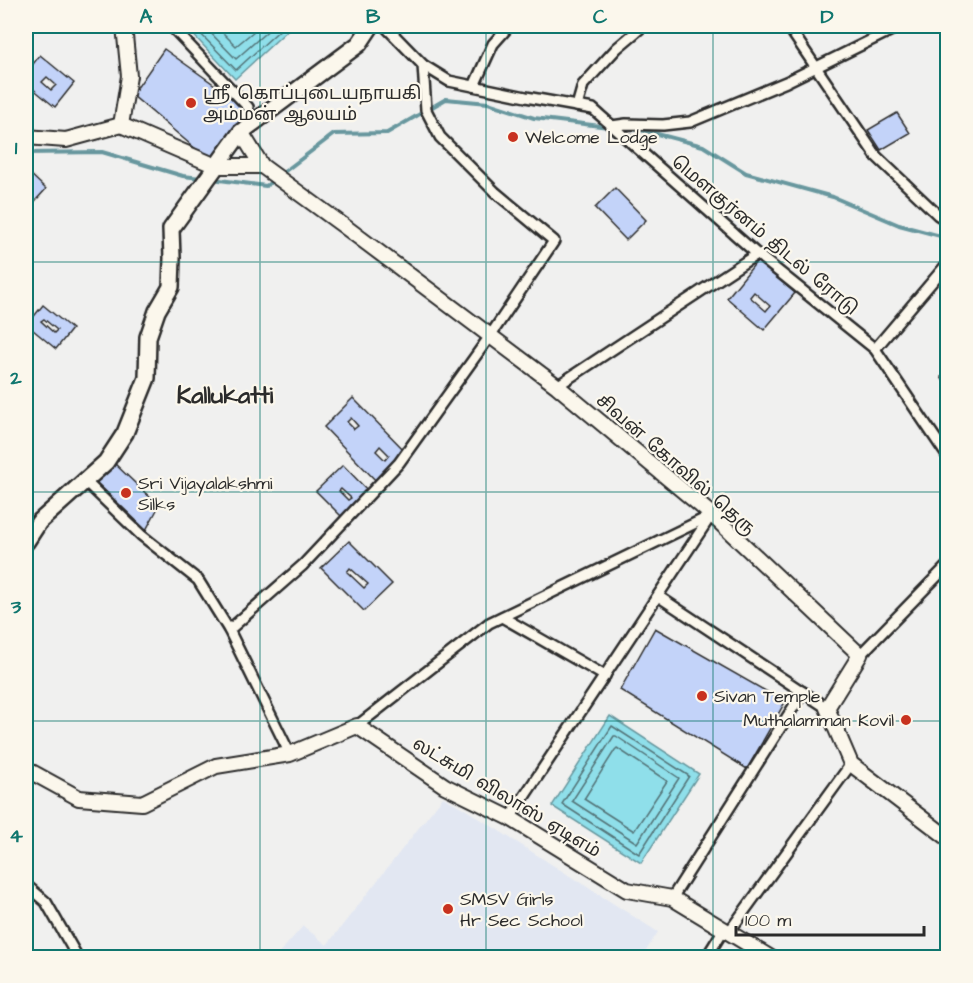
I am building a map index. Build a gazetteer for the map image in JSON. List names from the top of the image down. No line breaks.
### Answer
{"streets":{"street":["மௌகுர்னம் திடல் ரோடு","சிவன் கோவில் தெரு","லட்சுமி விலாஸ் ஏடிஎம்"]},"districts":["Kallukatti"],"places":["ஸ்ரீ கொப்புடையநாயகி அம்மன் ஆலயம்","Welcome Lodge","Sri Vijayalakshmi Silks","Sivan Temple","Muthalamman Kovil","SMSV Girls Hr Sec School"],"scale_bar":"100 m","grid":{"columns":["A","B","C","D"],"rows":["1","2","3","4"]}}
